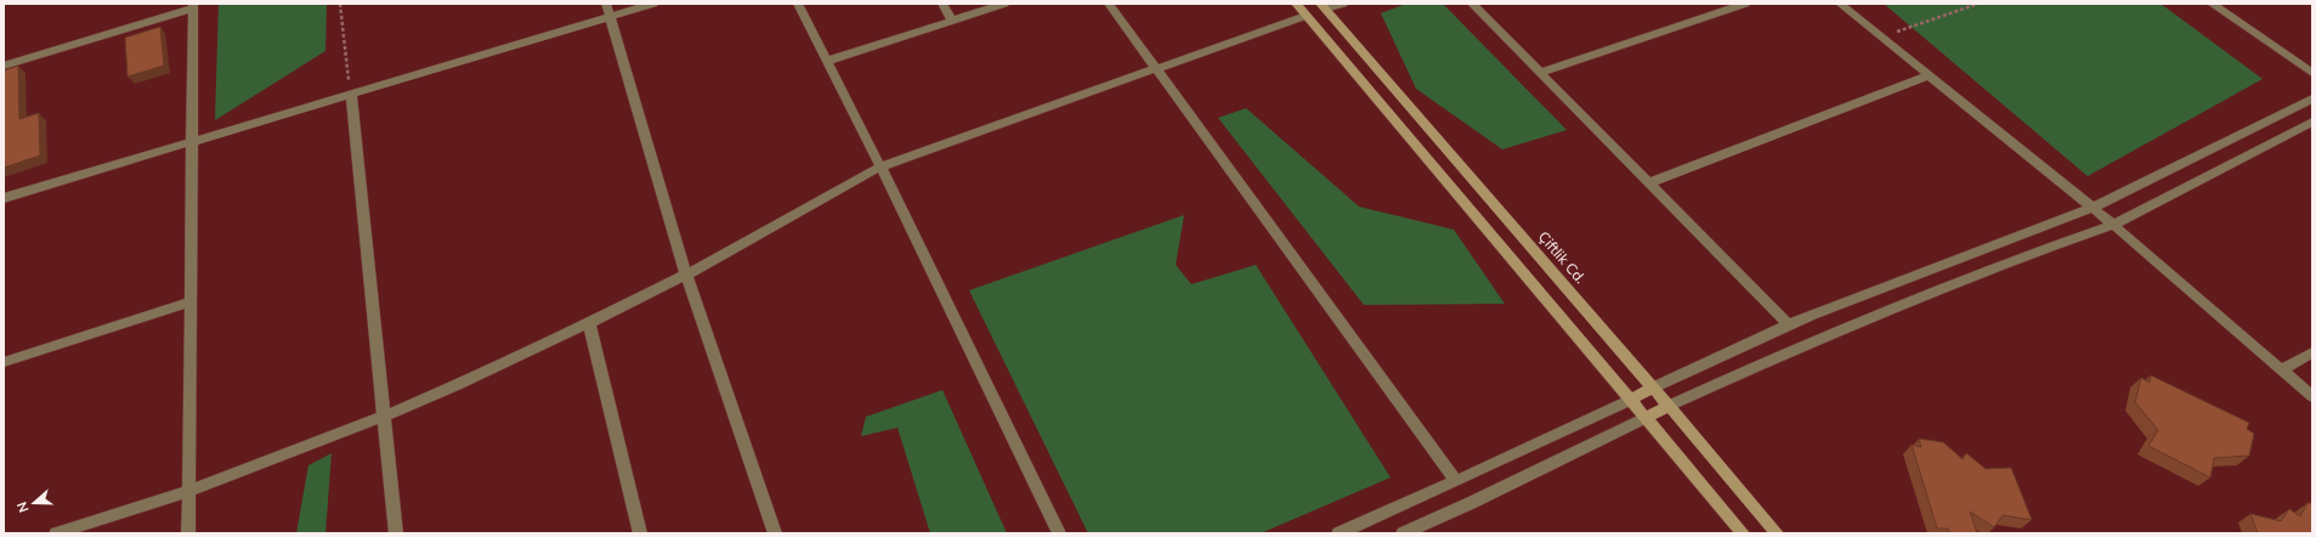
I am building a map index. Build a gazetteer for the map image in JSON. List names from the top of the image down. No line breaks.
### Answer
{"streets":{"street":["Çiftlik Cd."]},"north":"left"}
